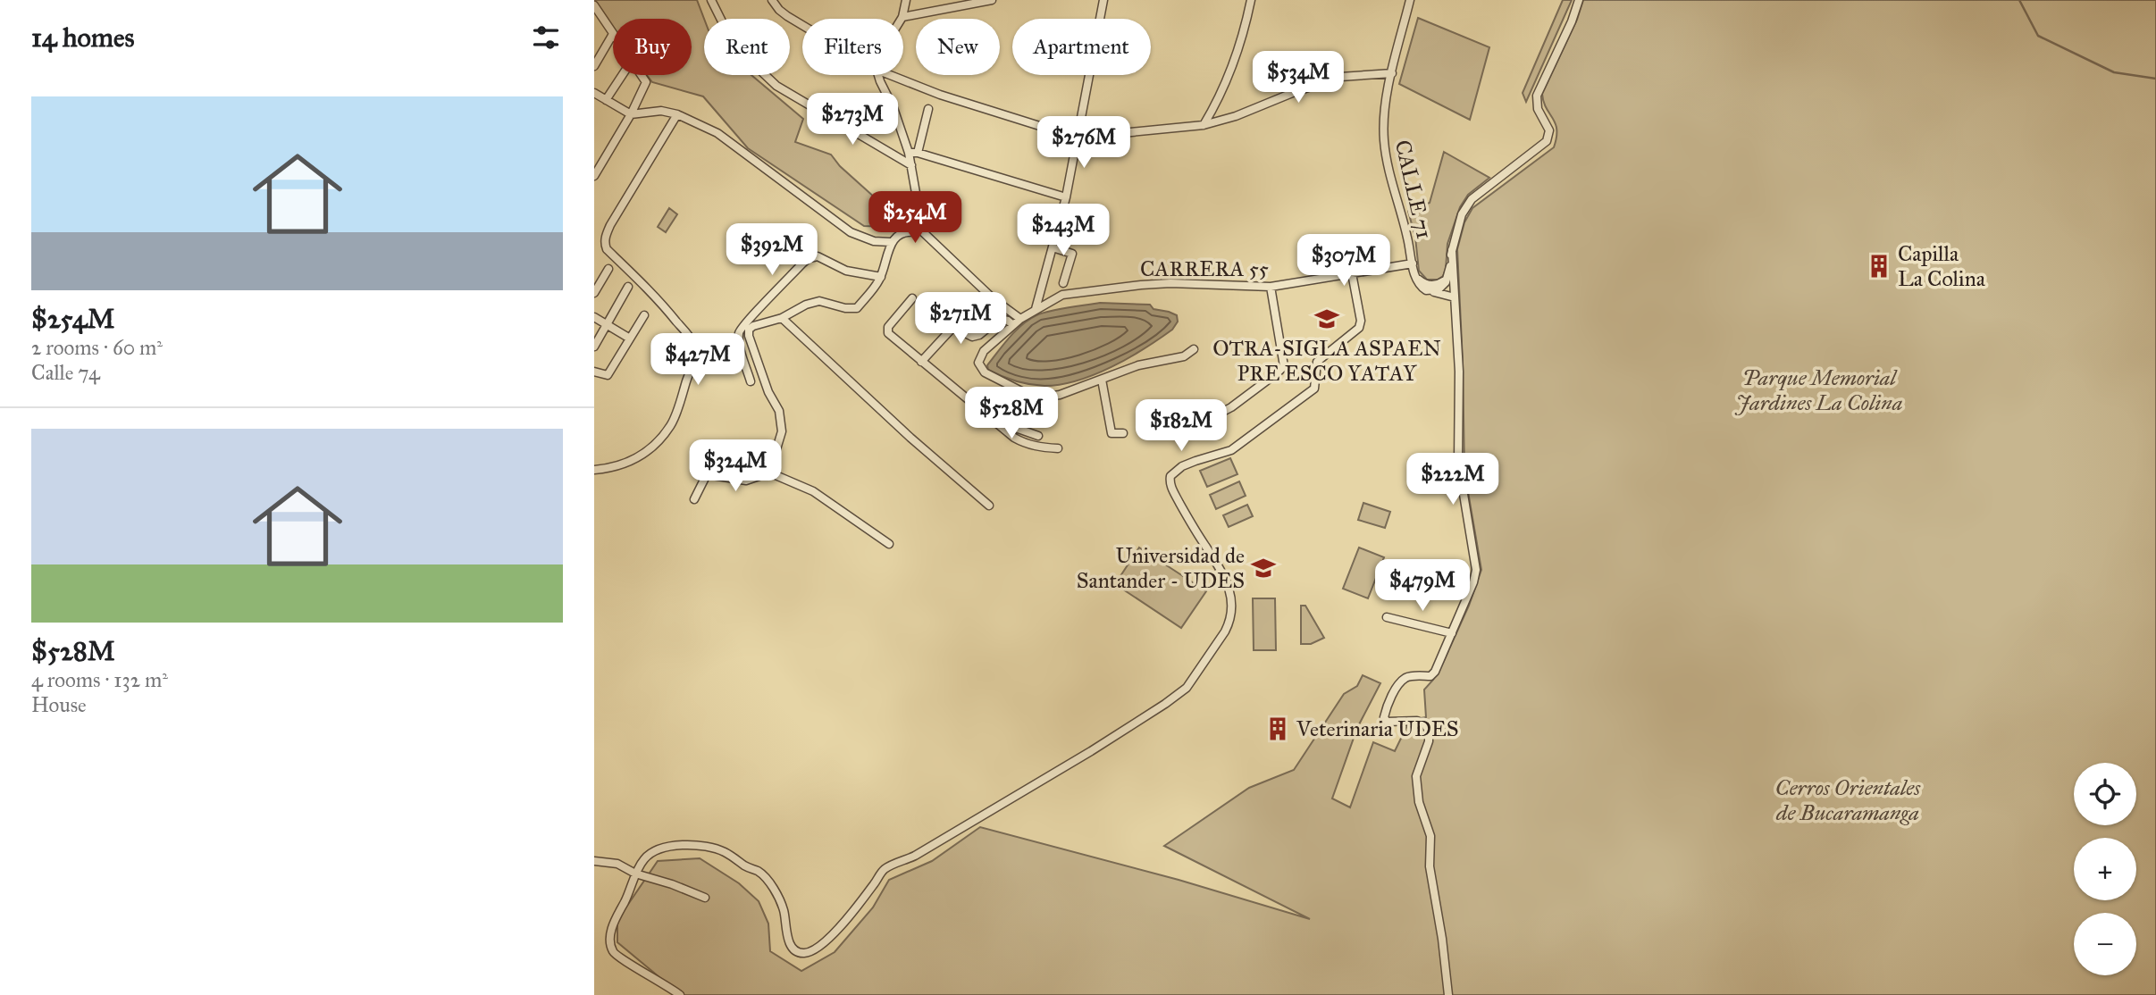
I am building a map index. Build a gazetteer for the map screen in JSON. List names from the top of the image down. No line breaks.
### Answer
{"streets":{"street":["CALLE 71","CARRERA 55"]},"crossings":[["CALLE 71","CARRERA 55"]],"parks":["Parque Memorial Jardines La Colina","Cerros Orientales de Bucaramanga"],"places":{"building":["Capilla La Colina","Veterinaria UDES"],"school or university":["OTRA-SIGLA ASPAEN PRE ESCO YATAY","Universidad de Santander - UDES"]},"page":{"heading":"14 homes","chip":["Buy","Rent","Filters","New","Apartment"],"price":["$534M","$273M","$276M","$254M","$243M","$392M","$307M","$271M","$427M","$528M","$182M","$324M","$222M","$479M"],"list":[{"name":"$254M","note":"2 rooms · 60 m² · Calle 74"},{"name":"$528M","note":"4 rooms · 132 m² · House"}],"map_buttons":["+","−"]}}
